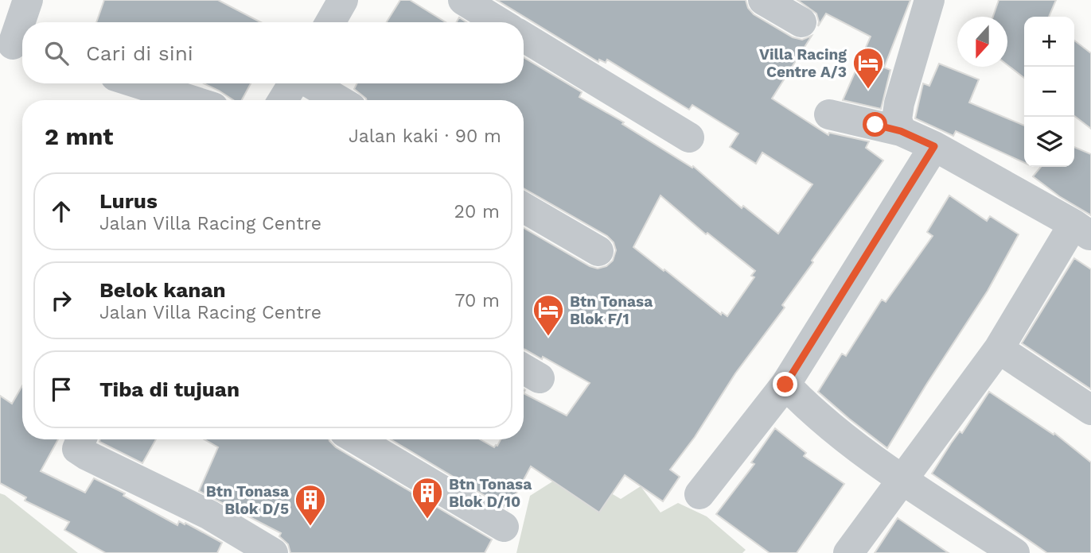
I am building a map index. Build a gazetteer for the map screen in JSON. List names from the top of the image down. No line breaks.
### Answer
{"places":{"hotel":["Villa Racing Centre A/3","Btn Tonasa Blok F/1"],"building":["Btn Tonasa Blok D/10","Btn Tonasa Blok D/5"]},"north":"bottom","page":{"map_buttons":["+","−"],"search":"Cari di sini","heading":["2 mnt","Jalan kaki · 90 m"],"list":[["Lurus","Jalan Villa Racing Centre","20 m"],["Belok kanan","Jalan Villa Racing Centre","70 m"],"Tiba di tujuan"]}}
